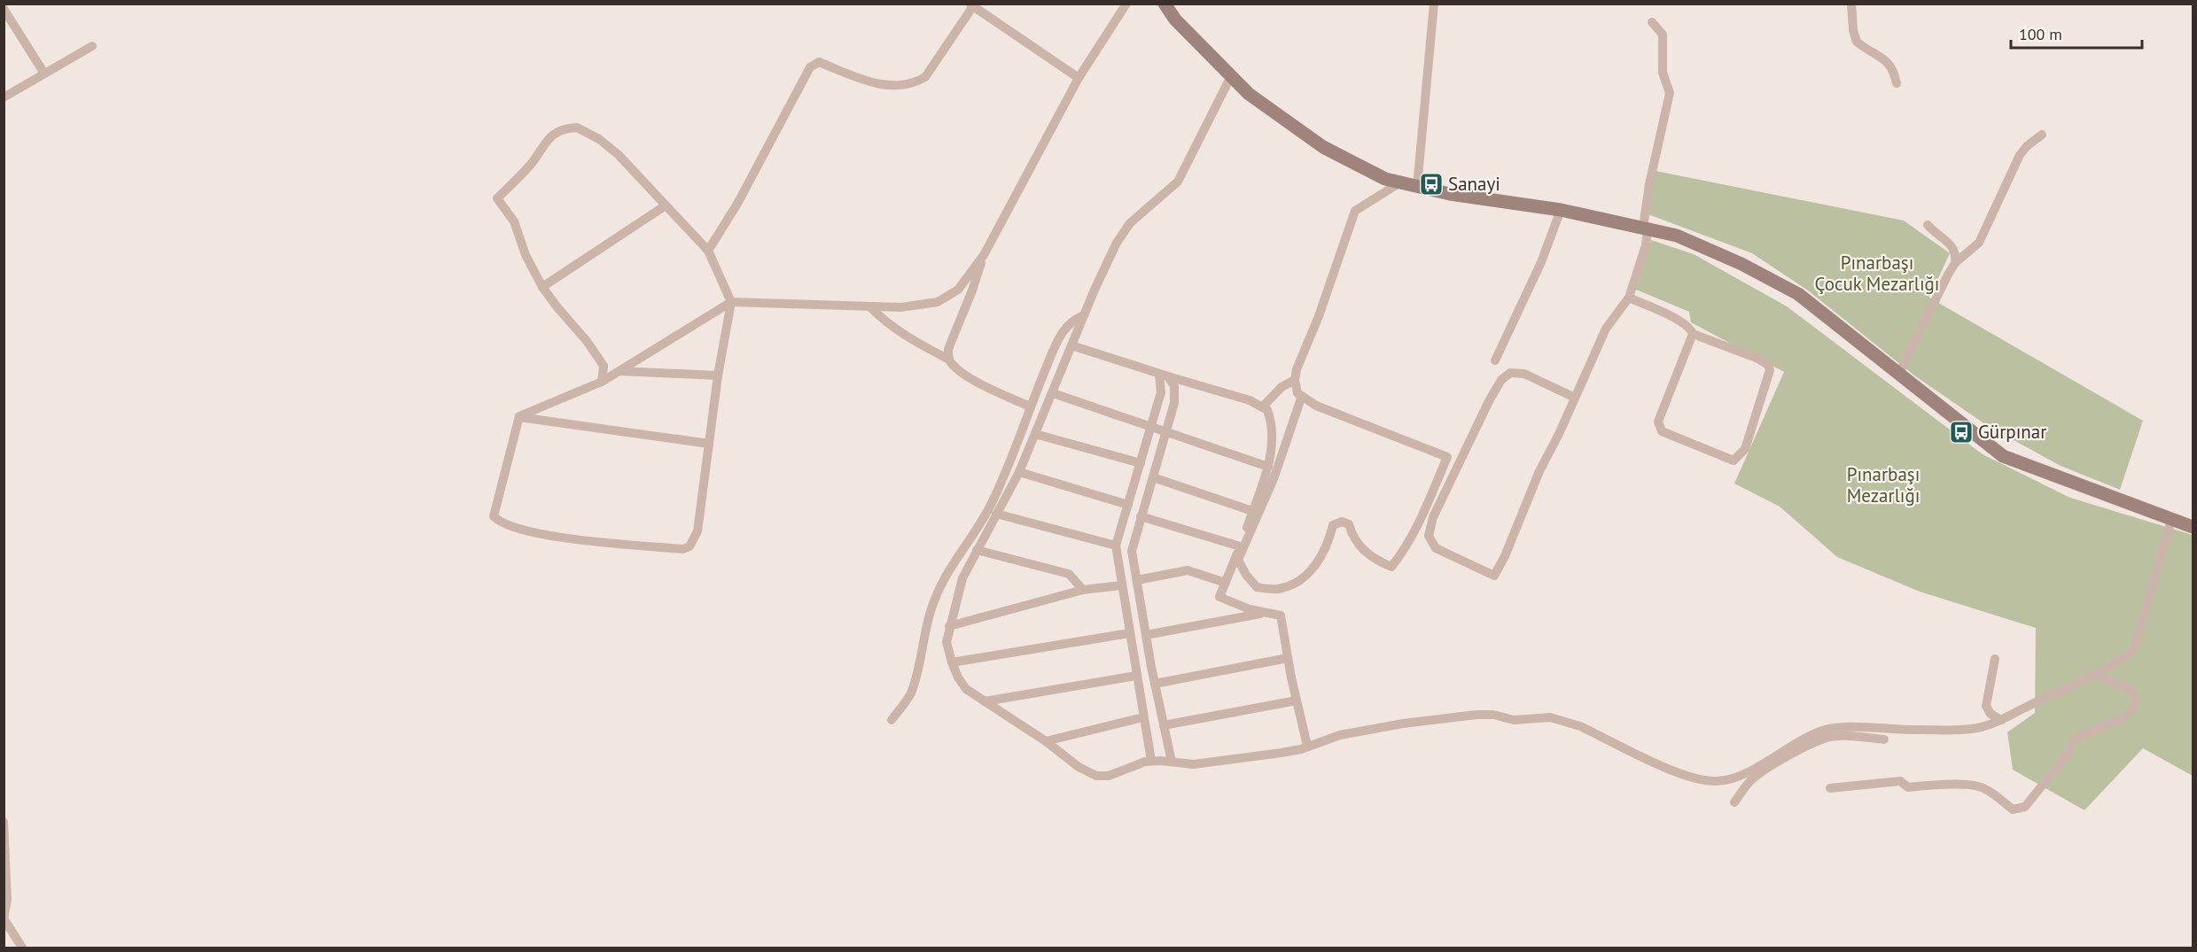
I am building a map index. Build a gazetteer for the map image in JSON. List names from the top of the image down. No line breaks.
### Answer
{"parks":["Pınarbaşı Çocuk Mezarlığı","Pınarbaşı Mezarlığı"],"places":{"bus stop":["Sanayi","Gürpınar"]},"scale_bar":"100 m"}
